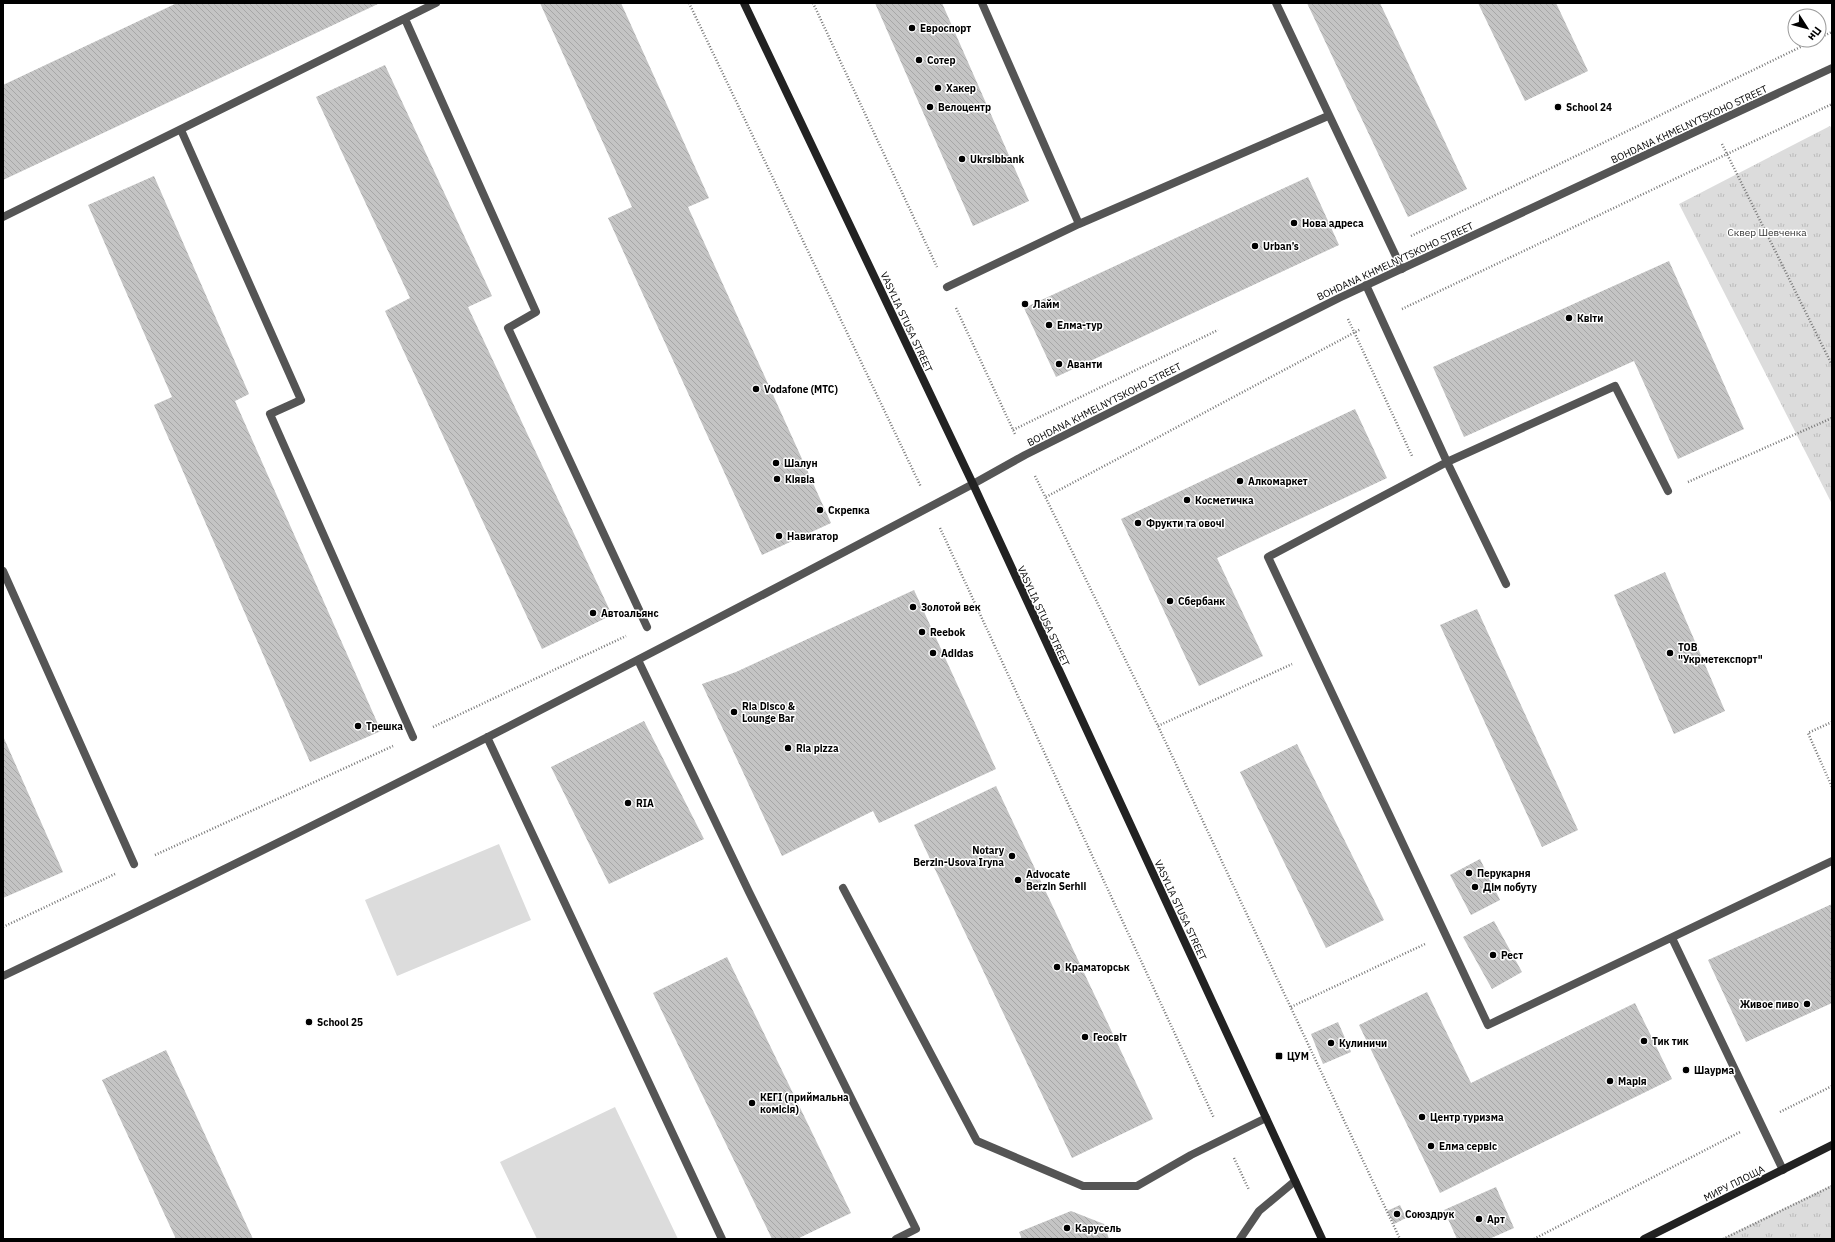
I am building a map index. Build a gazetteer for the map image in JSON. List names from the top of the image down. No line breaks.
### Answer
{"streets":{"street":["BOHDANA KHMELNYTSKOHO STREET","VASYLIA STUSA STREET","МИРУ ПЛОЩА"]},"crossings":[["BOHDANA KHMELNYTSKOHO STREET","VASYLIA STUSA STREET"]],"parks":["Сквер Шевченка"],"places":{"other":["Евроспорт","Сотер","Хакер","Велоцентр","School 24","Ukrsibbank","Нова адреса","Urban’s","Лайм","Квіти","Елма-тур","Аванти","Vodafone (МТС)","Шалун","Кіявіа","Алкомаркет","Косметичка","Скрепка","Фрукти та овочі","Навигатор","Сбербанк","Золотой век","Автоальянс","Reebok","Adidas","ТОВ \"Укрметекспорт\"","Ria Disco & Lounge Bar","Трешка","Ria pizza","RIA","Notary Berzin-Usova Iryna","Перукарня","Advocate Berzin Serhii","Дім побуту","Рест","Краматорськ","Живое пиво","School 25","Геосвіт","Тик тик","Кулиничи","Шаурма","Марія","КЕГІ (приймальна комісія)","Центр туризма","Елма сервіс","Союздрук","Арт","Карусель"],"transit":["ЦУМ"]},"north":"bottom right"}
